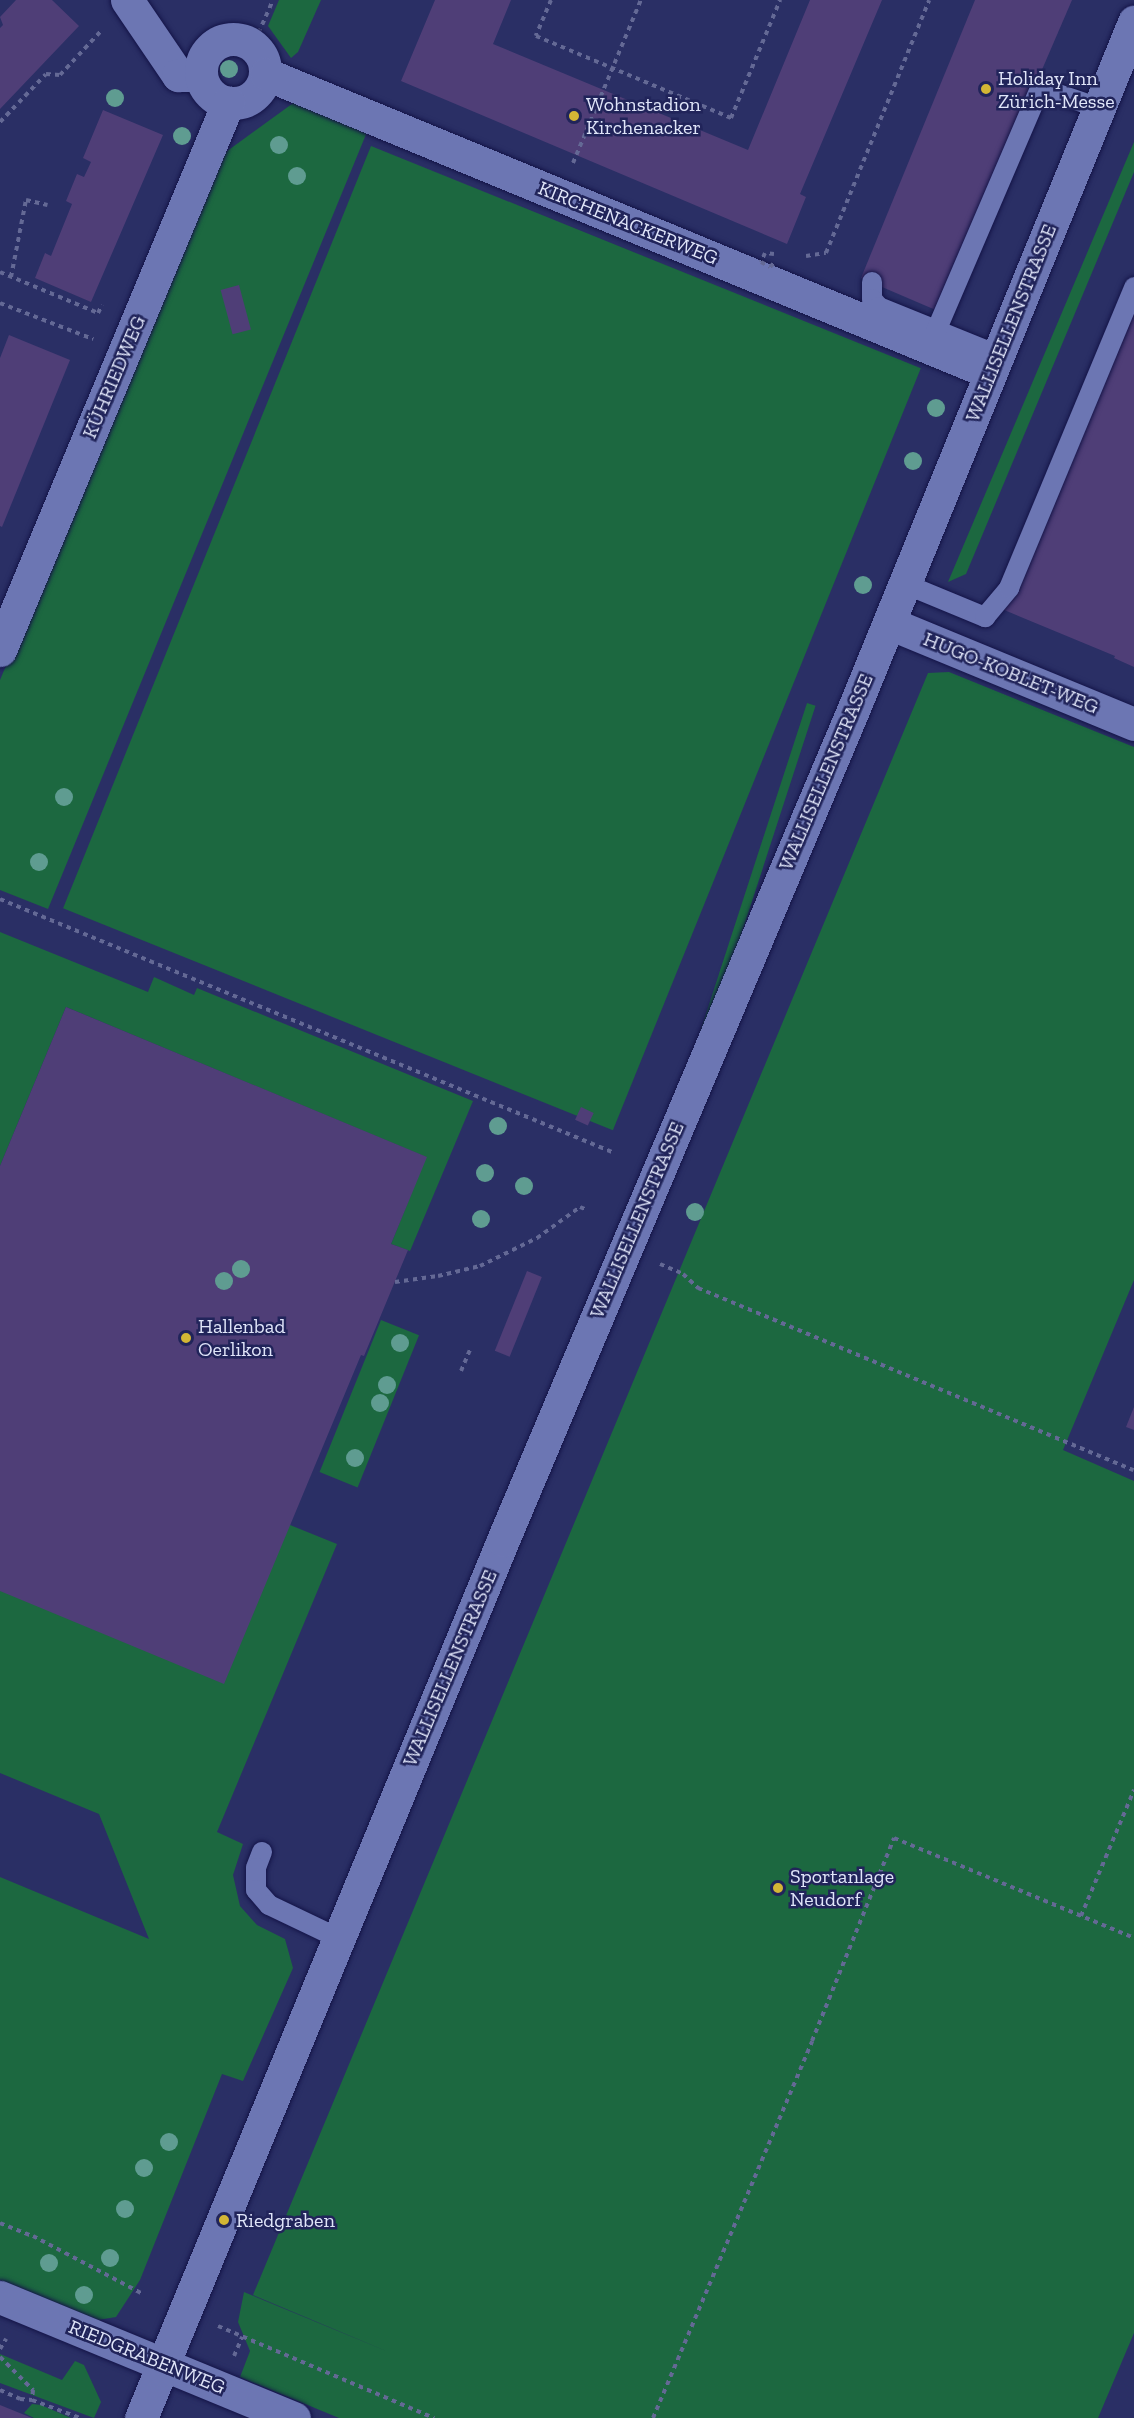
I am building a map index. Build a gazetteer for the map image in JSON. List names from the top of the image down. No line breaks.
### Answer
{"streets":{"street":["KIRCHENACKERWEG","WALLISELLENSTRASSE","KÜHRIEDWEG","HUGO-KOBLET-WEG","RIEDGRABENWEG"]},"crossings":[["KIRCHENACKERWEG","WALLISELLENSTRASSE"],["KIRCHENACKERWEG","KÜHRIEDWEG"],["WALLISELLENSTRASSE","HUGO-KOBLET-WEG"],["WALLISELLENSTRASSE","RIEDGRABENWEG"]],"places":["Holiday Inn Zürich-Messe","Wohnstadion Kirchenacker","Hallenbad Oerlikon","Sportanlage Neudorf","Riedgraben"]}
